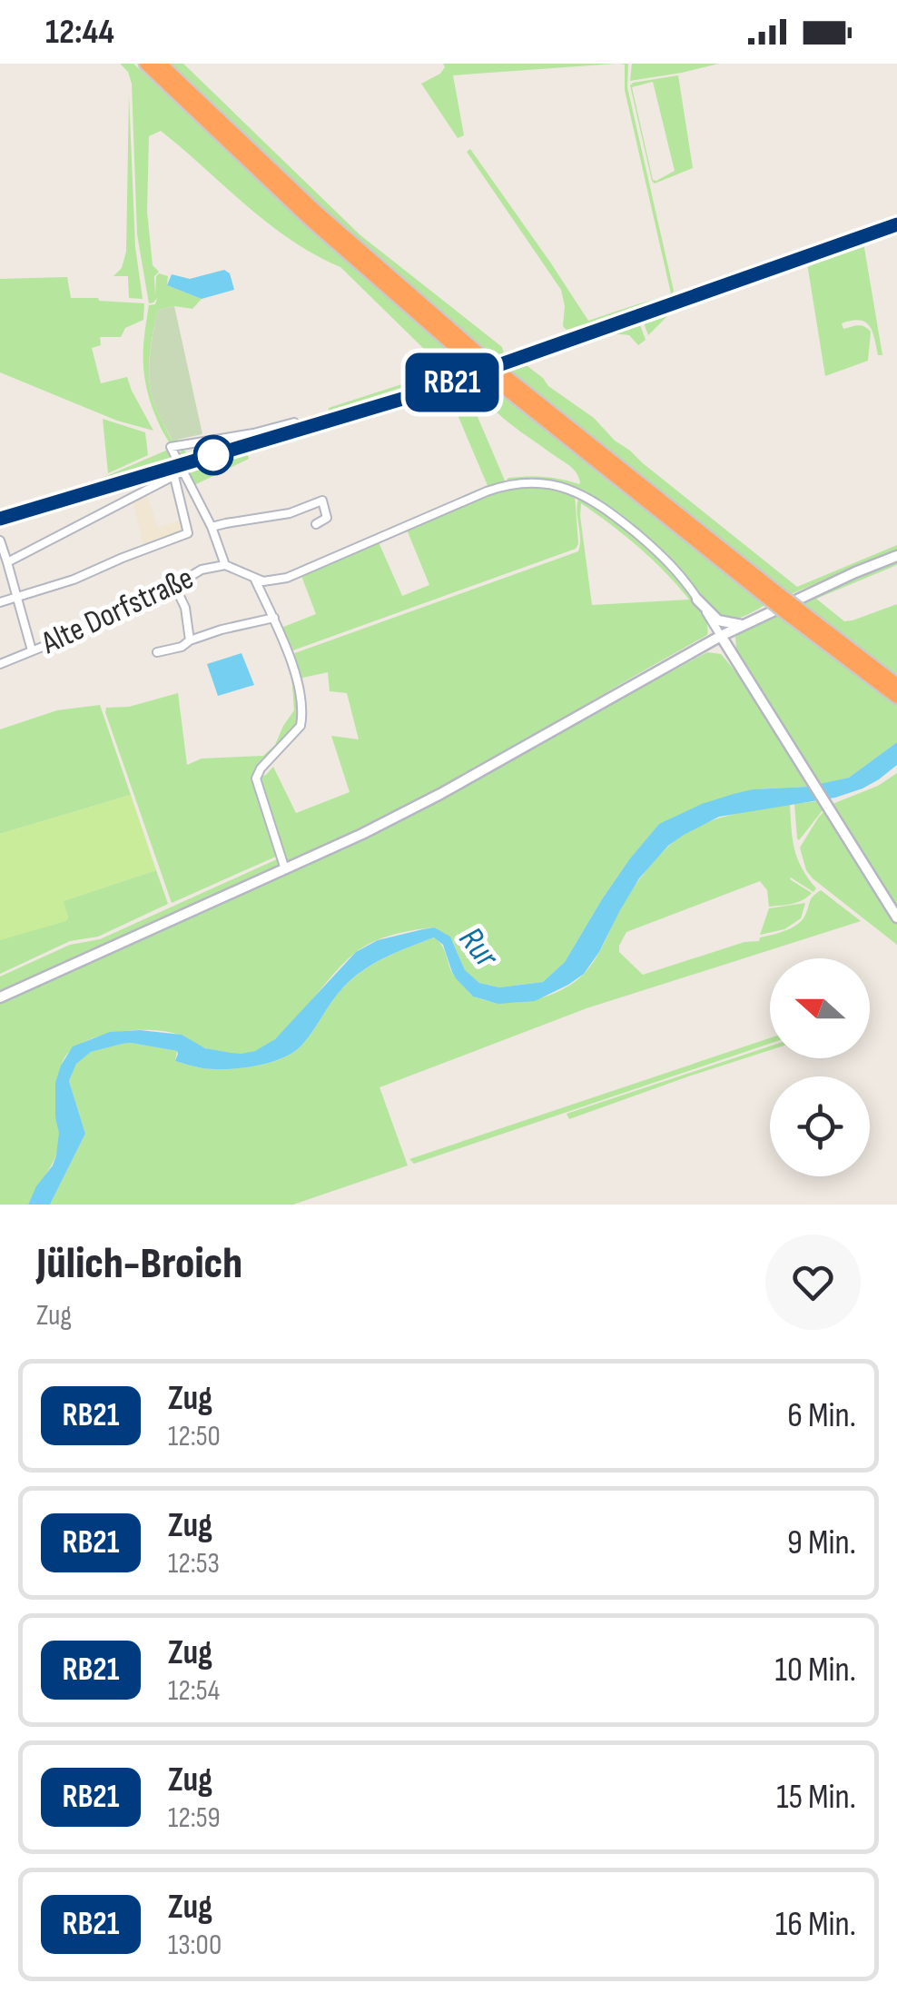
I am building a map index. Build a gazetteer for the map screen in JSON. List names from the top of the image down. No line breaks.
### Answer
{"streets":{"street":["Alte Dorfstraße"]},"water":["Rur"],"north":"left","page":{"status":"12:44","on_map":"RB21","heading":["Jülich-Broich","Zug"],"list":[{"mark":"RB21","name":"Zug","note":"12:50","value":"6 Min."},{"mark":"RB21","name":"Zug","note":"12:53","value":"9 Min."},{"mark":"RB21","name":"Zug","note":"12:54","value":"10 Min."},{"mark":"RB21","name":"Zug","note":"12:59","value":"15 Min."},{"mark":"RB21","name":"Zug","note":"13:00","value":"16 Min."}]}}
